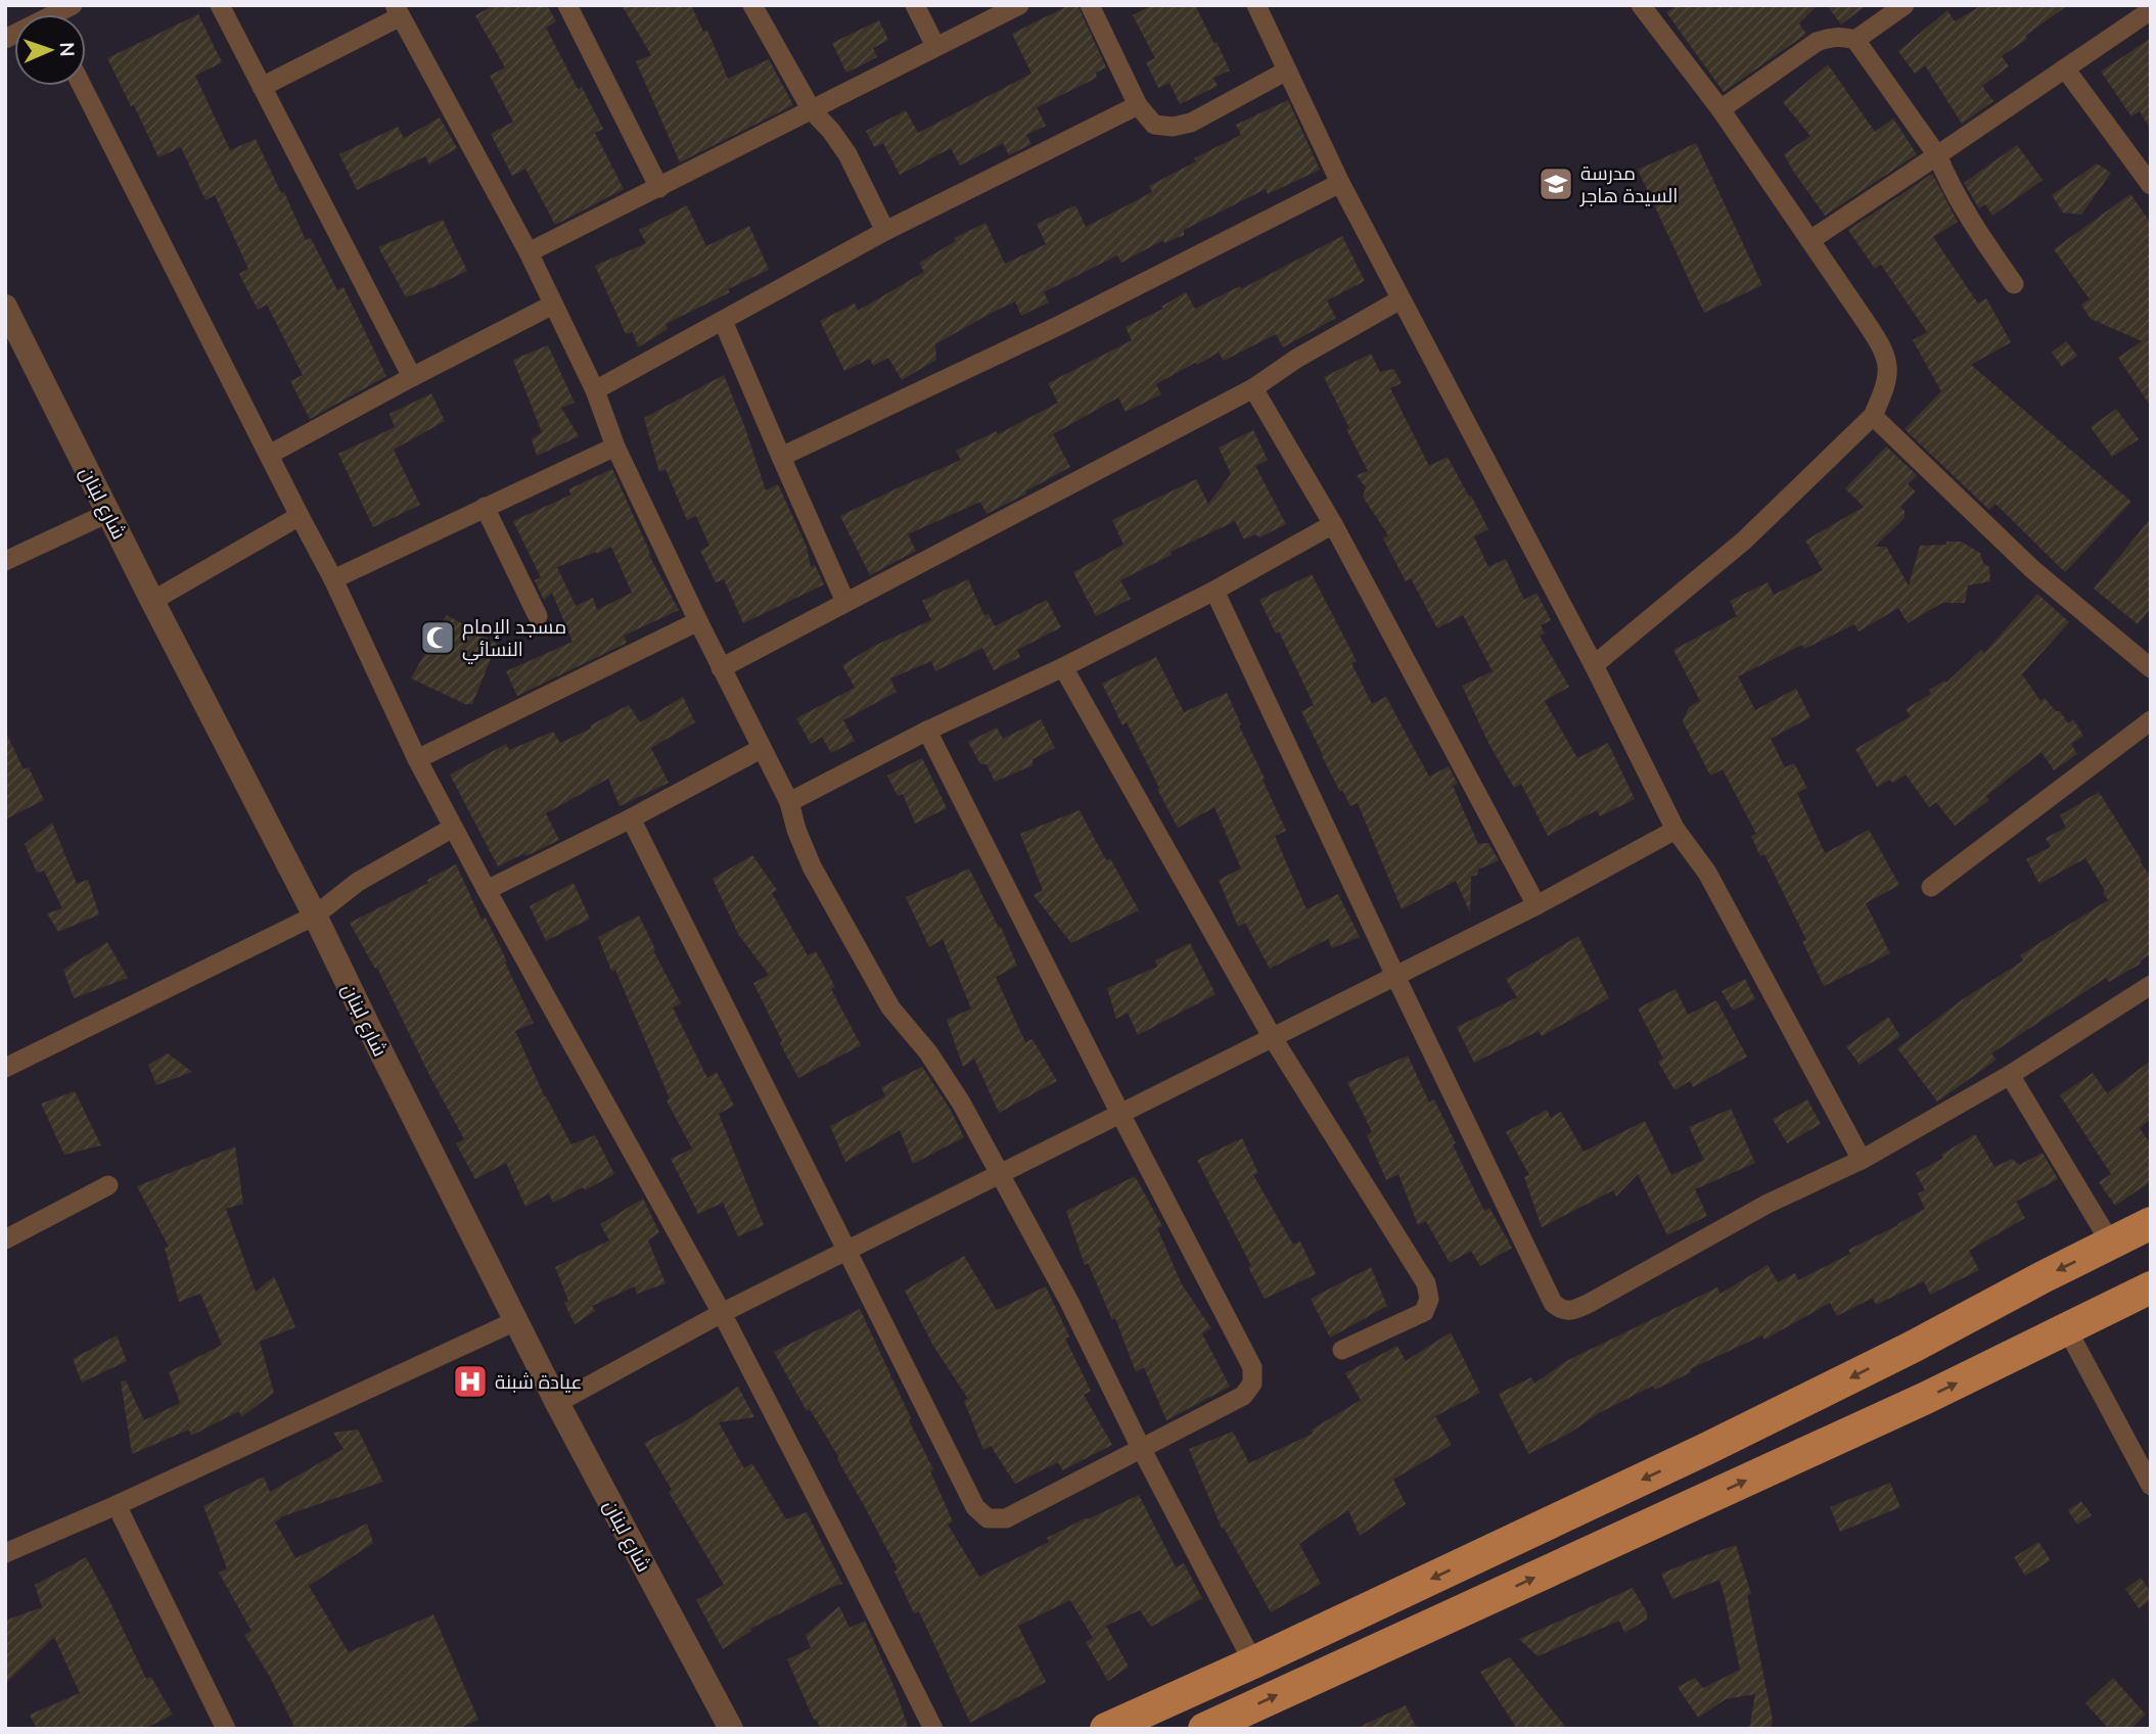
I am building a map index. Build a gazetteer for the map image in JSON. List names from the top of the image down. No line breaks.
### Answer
{"streets":{"street":["شارع لبنان"]},"places":{"school or university":["مدرسة السيدة هاجر"],"mosque":["مسجد الإمام النسائي"],"hospital":["عيادة شبنة"]},"north":"right"}
